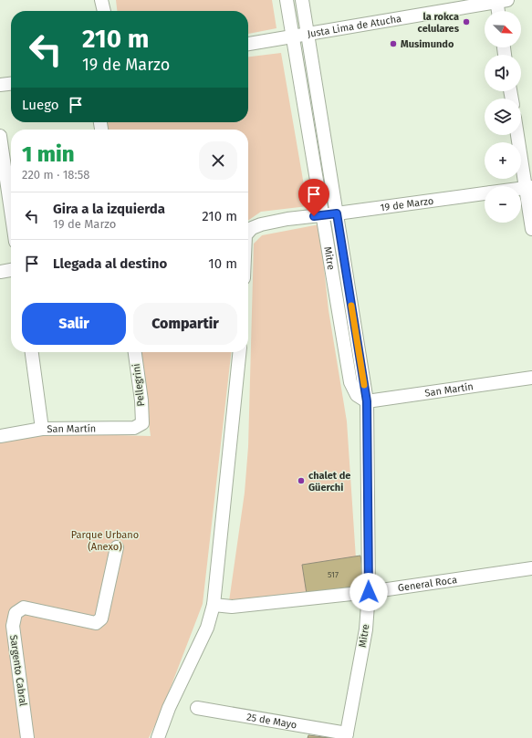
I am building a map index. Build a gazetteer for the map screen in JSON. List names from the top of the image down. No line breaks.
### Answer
{"streets":{"street":["Justa Lima de Atucha","19 de Marzo","Mitre","Pellegrini","San Martín","General Roca","Sargento Cabral","25 de Mayo"]},"crossings":[["Justa Lima de Atucha","Mitre"],["19 de Marzo","Mitre"],["Mitre","San Martín"],["Mitre","General Roca"],["Mitre","25 de Mayo"],["Pellegrini","San Martín"]],"parks":["Parque Urbano (Anexo)"],"places":["la rokca celulares","Musimundo","chalet de Güerchi"],"house_numbers":["517"],"north":"bottom right","page":{"map_buttons":["+","−"],"turn":["210 m","19 de Marzo"],"then":"Luego","heading":["1 min","220 m · 18:58"],"list":[{"name":"Gira a la izquierda","note":"19 de Marzo","value":"210 m"},{"name":"Llegada al destino","value":"10 m"}],"buttons":["Salir","Compartir"]}}
